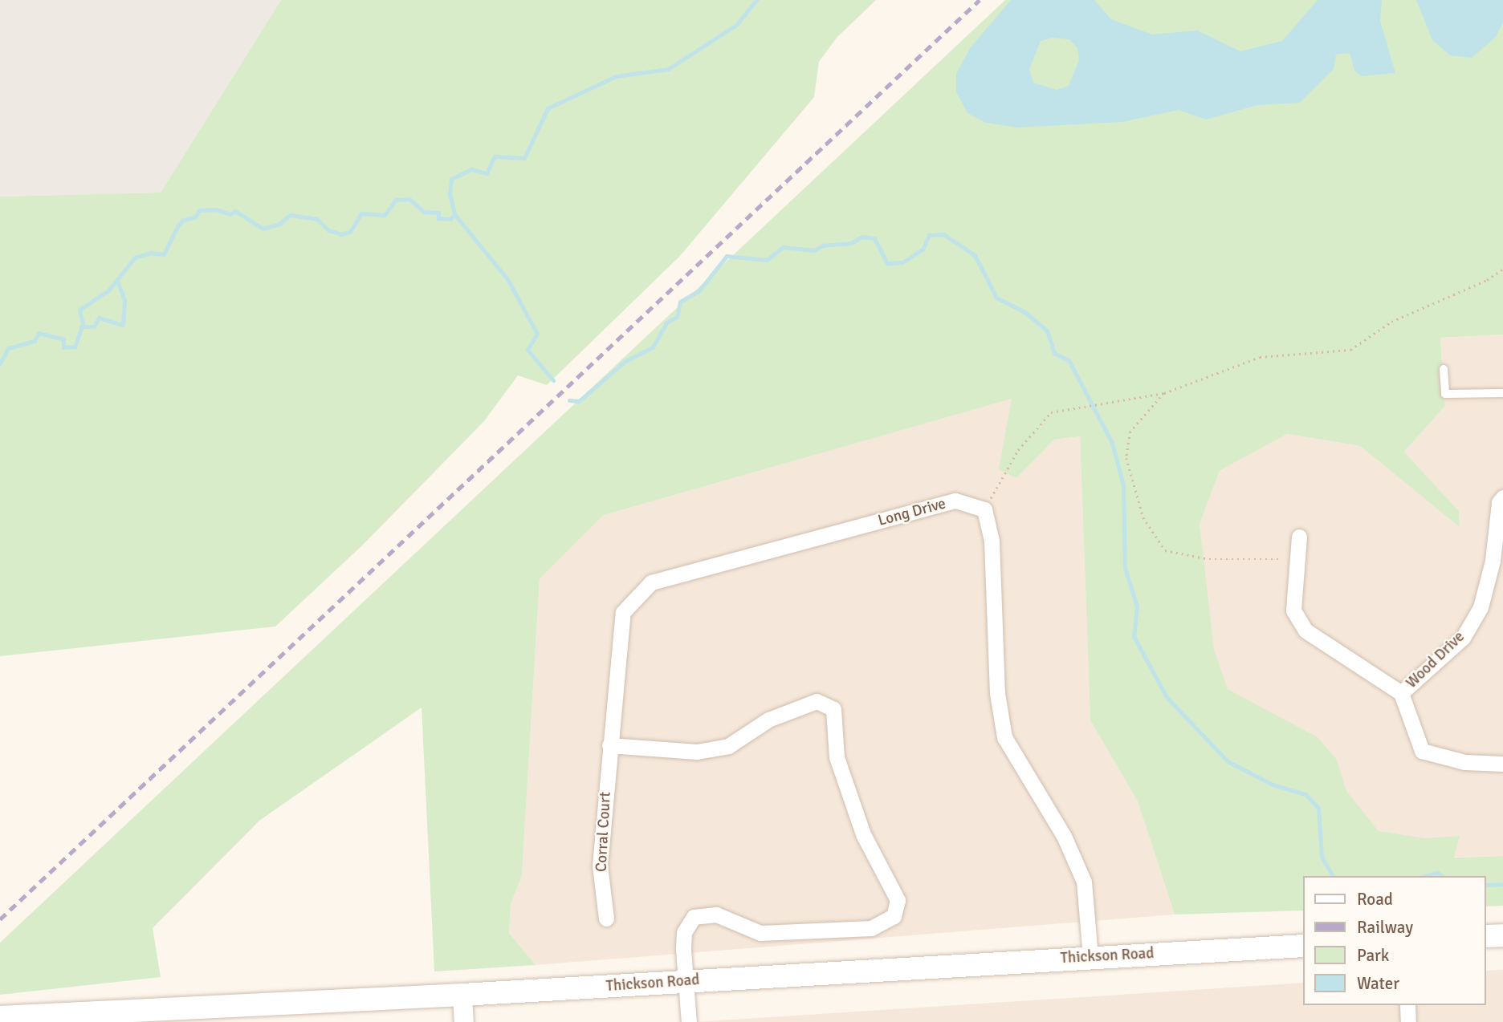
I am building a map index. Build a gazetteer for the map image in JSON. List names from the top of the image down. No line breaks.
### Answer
{"streets":{"main road":["Thickson Road"],"street":["Long Drive","Wood Drive","Corral Court"]},"crossings":[["Long Drive","Corral Court"]],"legend":["Road","Railway","Park","Water"]}
